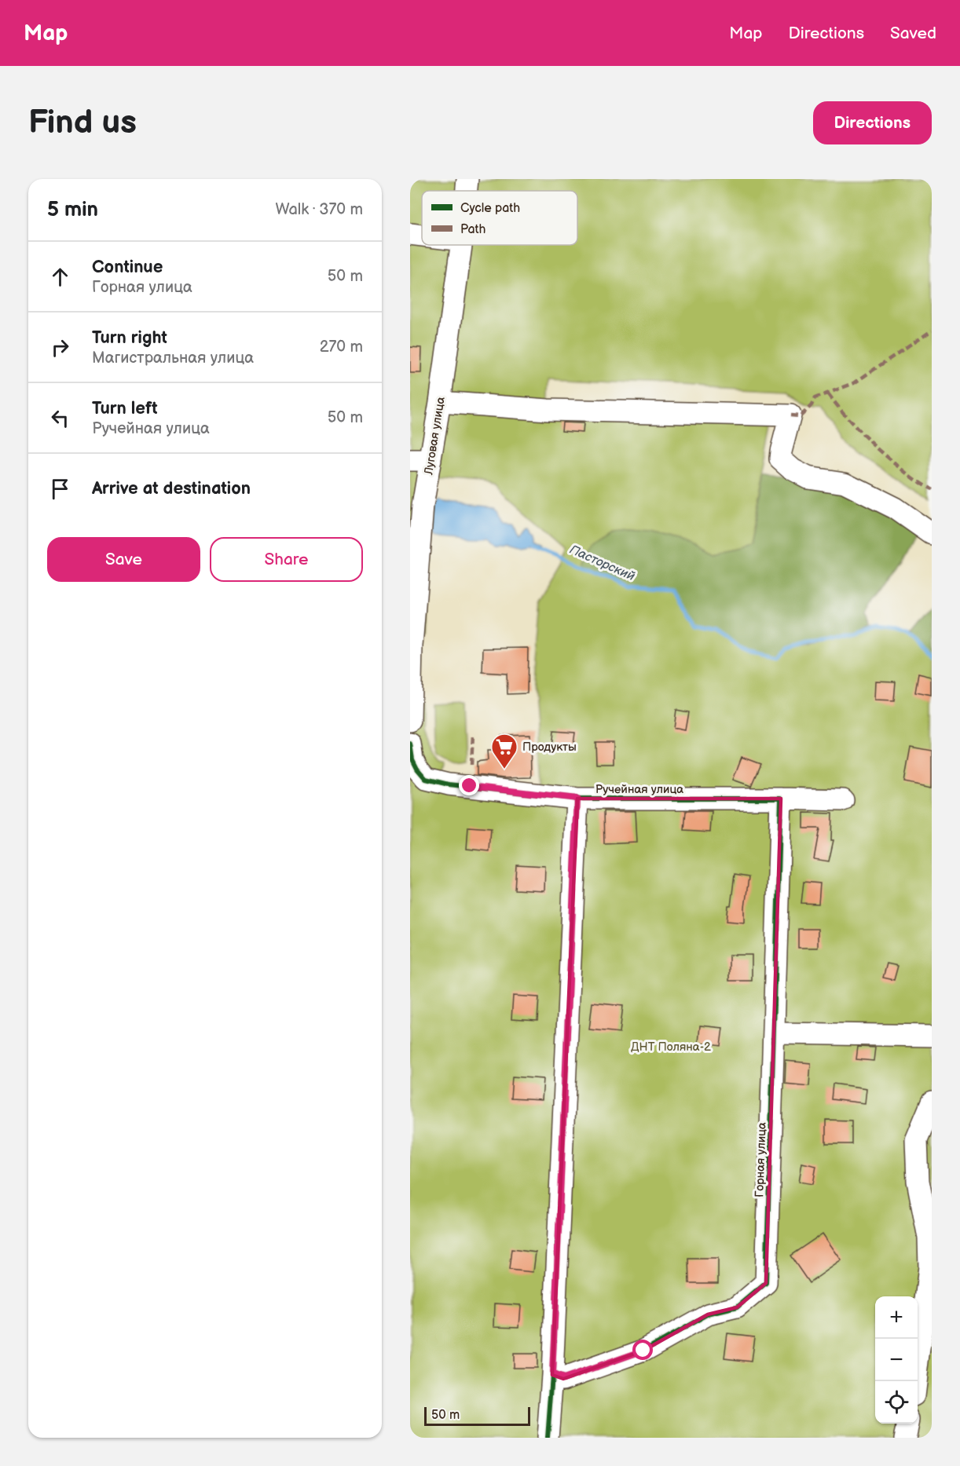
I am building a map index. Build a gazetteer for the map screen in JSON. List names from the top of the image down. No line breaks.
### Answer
{"streets":{"street":["Луговая улица","Ручейная улица","Горная улица"]},"crossings":[["Ручейная улица","Горная улица"]],"water":["Пасторский"],"parks":["ДНТ Поляна-2"],"places":{"supermarket":["Продукты"]},"legend":["Cycle path","Path"],"scale_bar":"50 m","page":{"header":"Map","nav":["Map","Directions","Saved"],"buttons":["Directions",["Save","Share"]],"title":"Find us","heading":["5 min","Walk · 370 m"],"list":[["Continue","Горная улица","50 m"],["Turn right","Магистральная улица","270 m"],["Turn left","Ручейная улица","50 m"],"Arrive at destination"],"map_buttons":["+","−"],"scale":"50 m"}}
